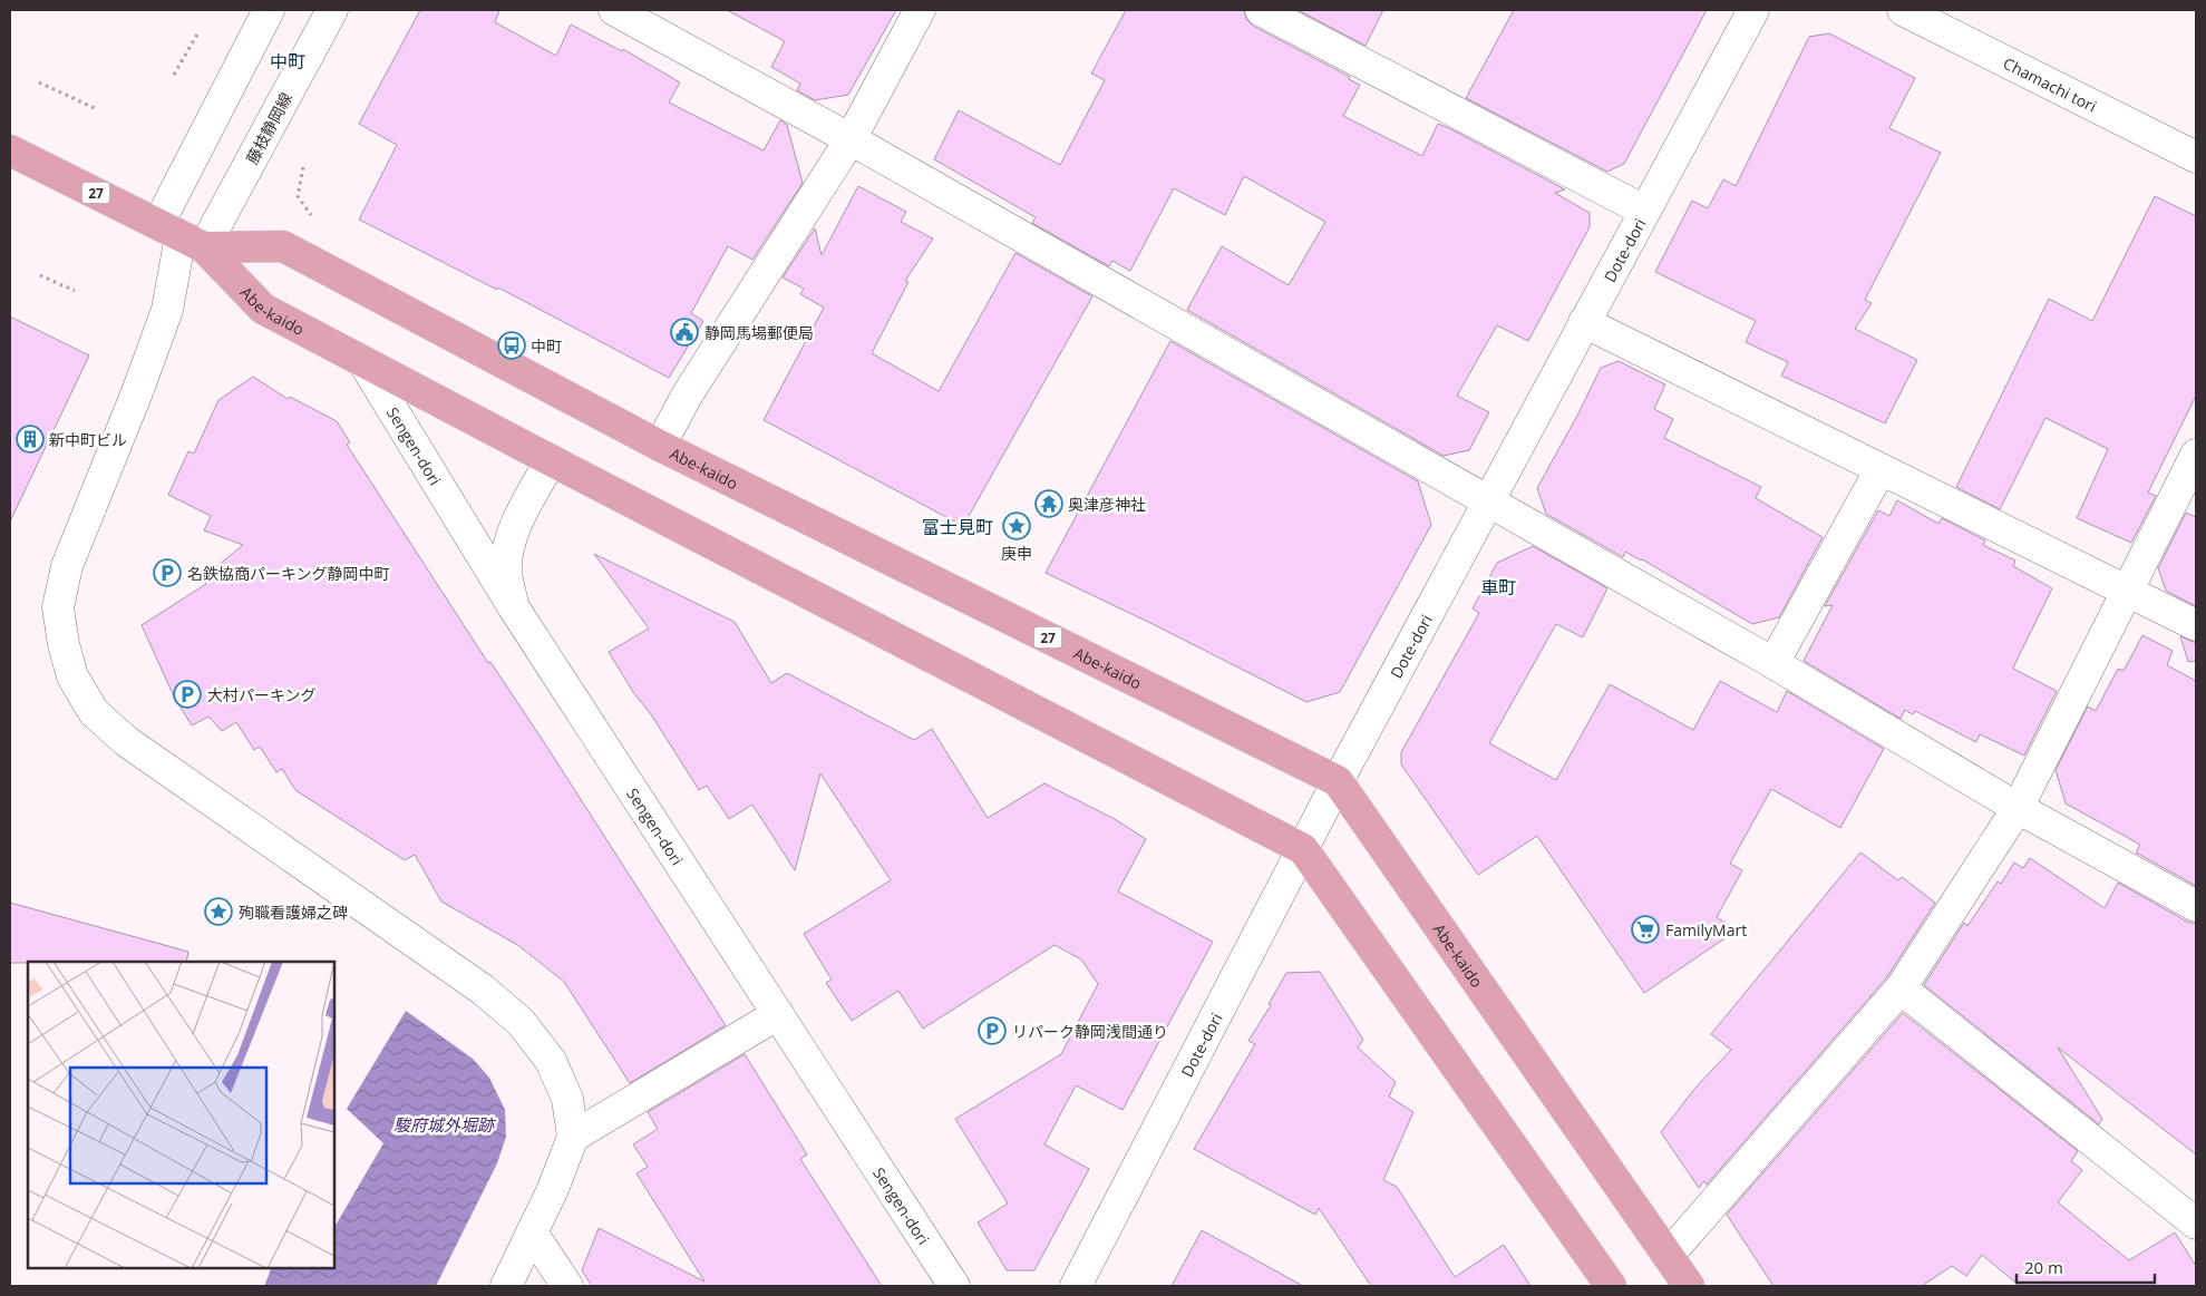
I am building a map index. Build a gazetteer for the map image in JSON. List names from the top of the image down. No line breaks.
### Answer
{"streets":{"main road":["27","Abe-kaido"],"street":["Chamachi tori","藤枝静岡線","Dote-dori","Sengen-dori"]},"crossings":[["藤枝静岡線","27"],["藤枝静岡線","Abe-kaido"],["27","Abe-kaido"],["Dote-dori","Abe-kaido"],["Abe-kaido","Sengen-dori"]],"districts":["中町","富士見町","車町"],"water":["駿府城外堀跡"],"places":{"public building":["静岡馬場郵便局"],"bus stop":["中町"],"building":["新中町ビル"],"temple":["奥津彦神社"],"place":["庚申","殉職看護婦之碑"],"parking":["名鉄協商パーキング静岡中町","大村パーキング","リパーク静岡浅間通り"],"supermarket":["FamilyMart"]},"scale_bar":"20 m"}
